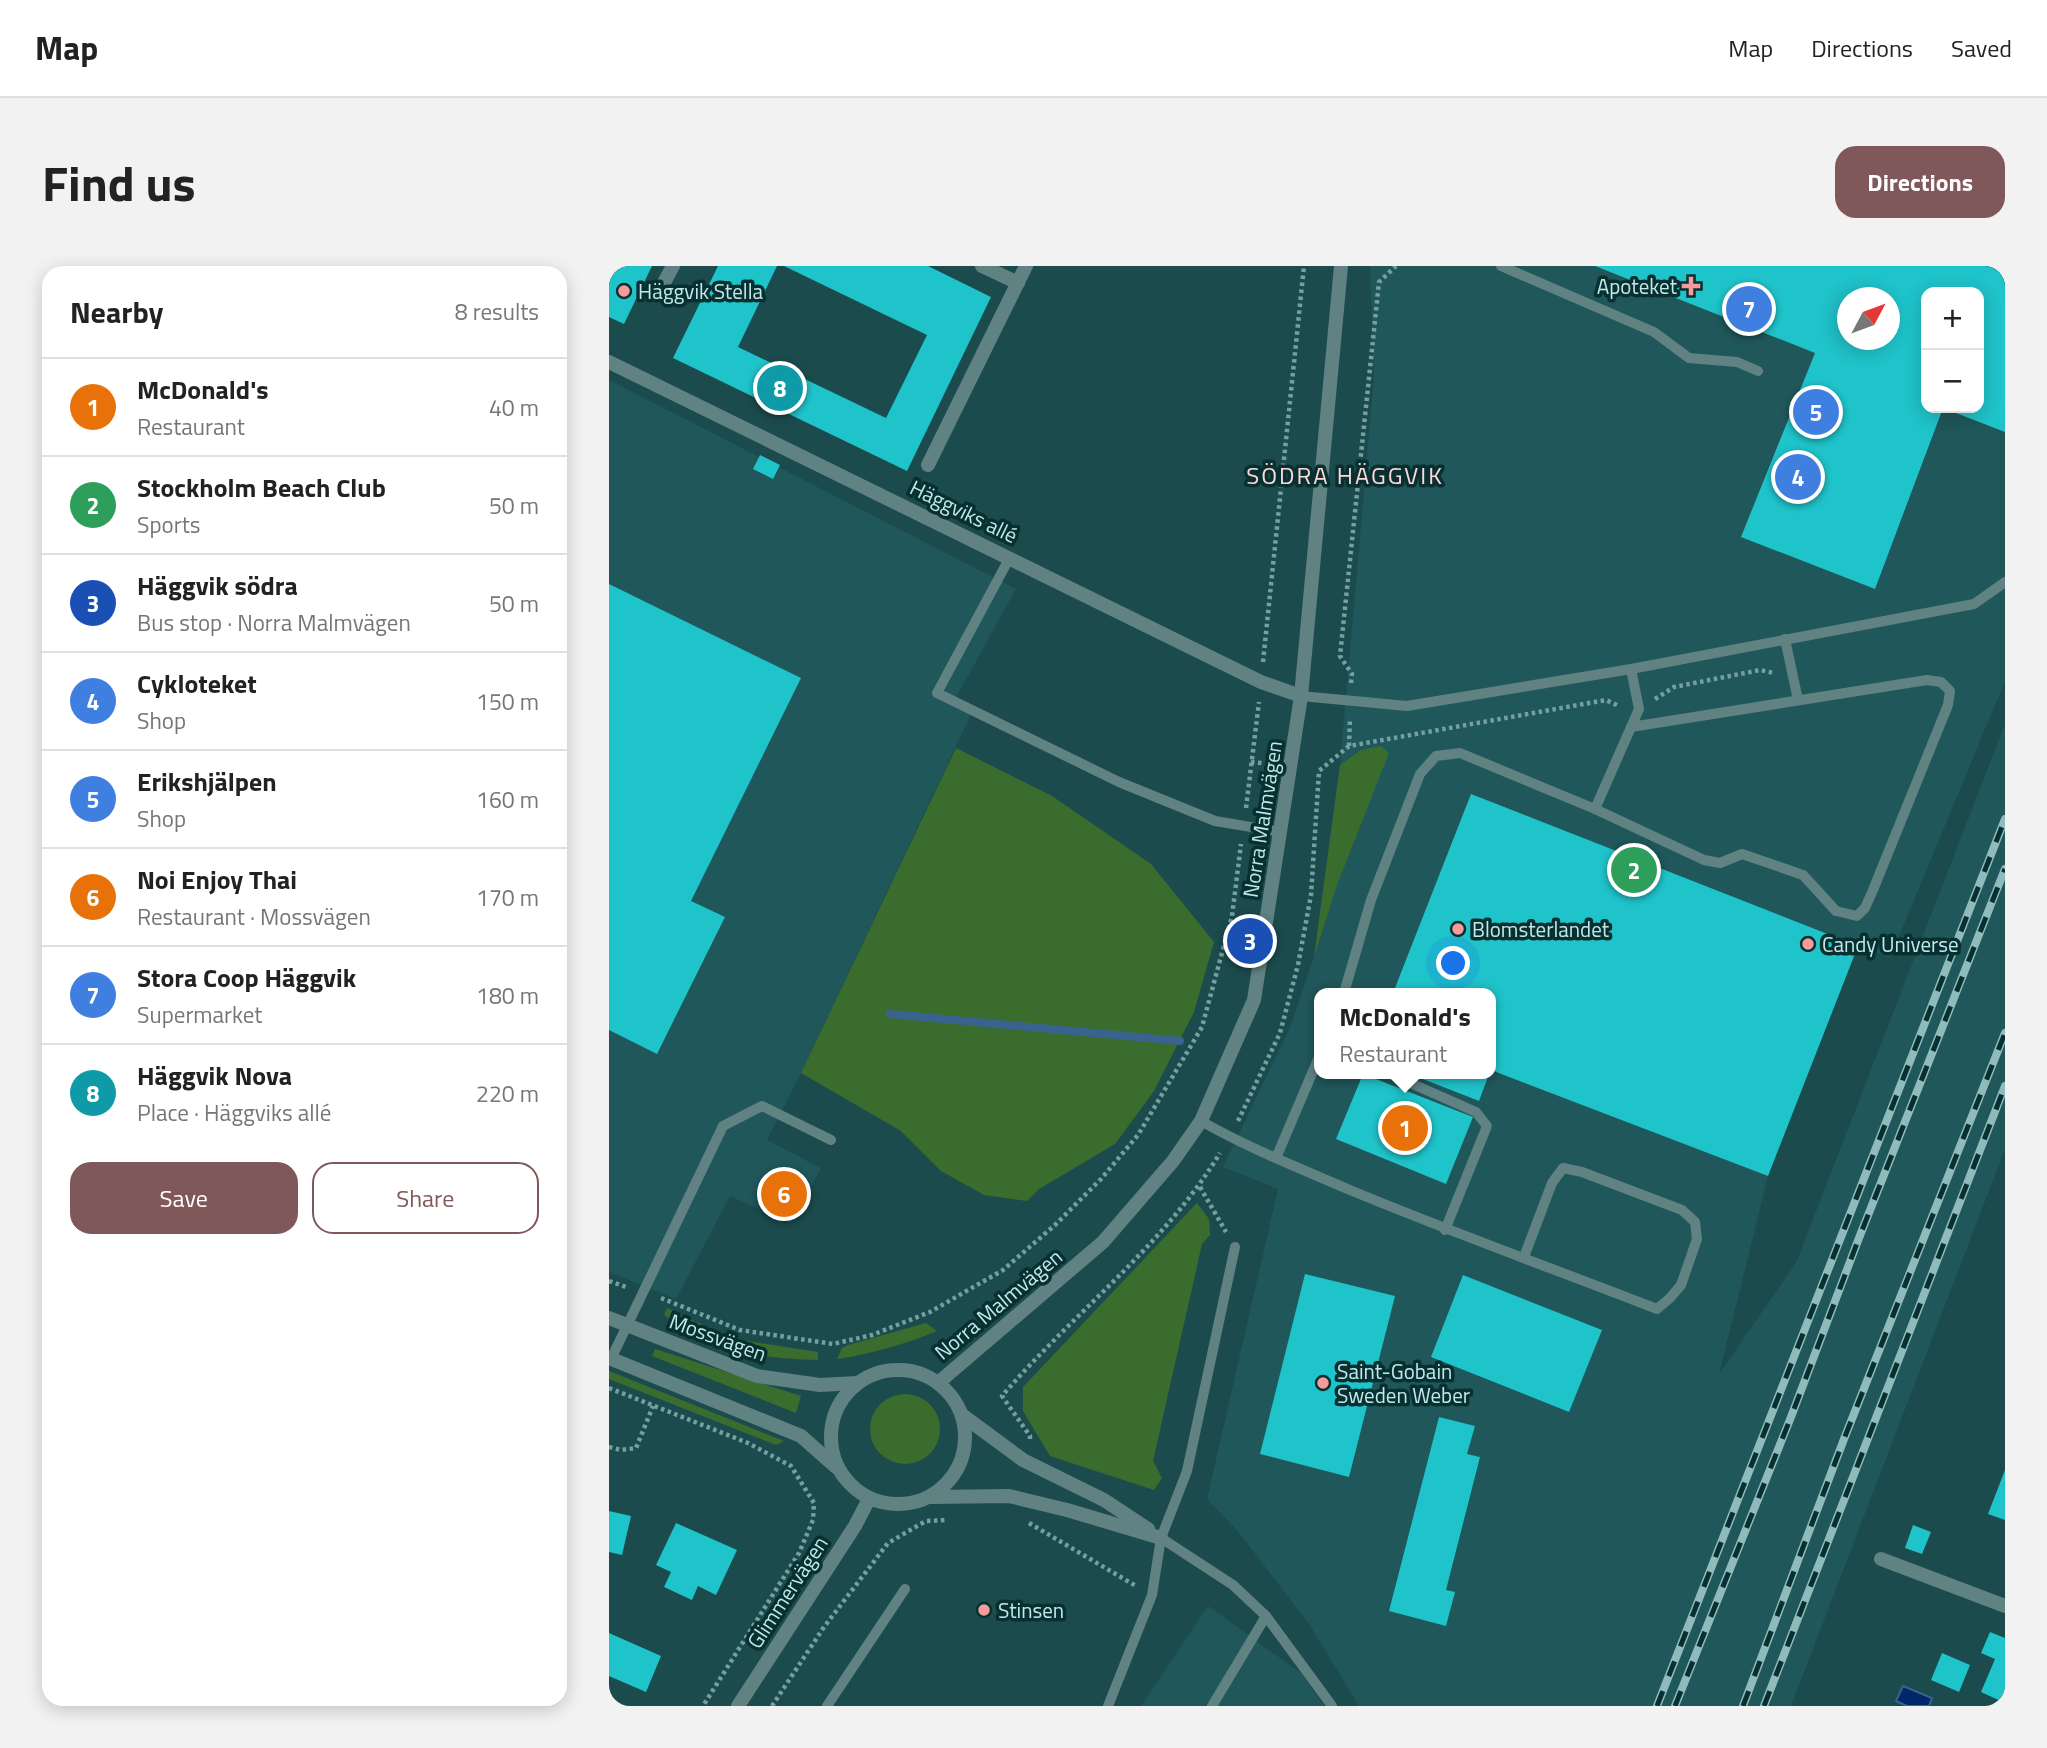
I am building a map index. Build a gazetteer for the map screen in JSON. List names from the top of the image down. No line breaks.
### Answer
{"streets":{"street":["Häggviks allé","Norra Malmvägen","Mossvägen","Glimmervägen"]},"crossings":[["Häggviks allé","Norra Malmvägen"],["Norra Malmvägen","Mossvägen"],["Norra Malmvägen","Glimmervägen"],["Mossvägen","Glimmervägen"]],"districts":["SÖDRA HÄGGVIK"],"places":{"health":["Apoteket"],"other":["Häggvik Stella","Blomsterlandet","Candy Universe","Saint-Gobain Sweden Weber","Stinsen"]},"north":"top right","page":{"header":"Map","nav":["Map","Directions","Saved"],"title":"Find us","buttons":["Directions",["Save","Share"]],"heading":["Nearby","8 results"],"pins":["7","8","5","4","2","3","1","6"],"map_buttons":["+","−"],"list":[{"mark":"1","name":"McDonald's","note":"Restaurant","value":"40 m"},{"mark":"2","name":"Stockholm Beach Club","note":"Sports","value":"50 m"},{"mark":"3","name":"Häggvik södra","note":"Bus stop · Norra Malmvägen","value":"50 m"},{"mark":"4","name":"Cykloteket","note":"Shop","value":"150 m"},{"mark":"5","name":"Erikshjälpen","note":"Shop","value":"160 m"},{"mark":"6","name":"Noi Enjoy Thai","note":"Restaurant · Mossvägen","value":"170 m"},{"mark":"7","name":"Stora Coop Häggvik","note":"Supermarket","value":"180 m"},{"mark":"8","name":"Häggvik Nova","note":"Place · Häggviks allé","value":"220 m"}],"popup":["McDonald's","Restaurant"]}}
